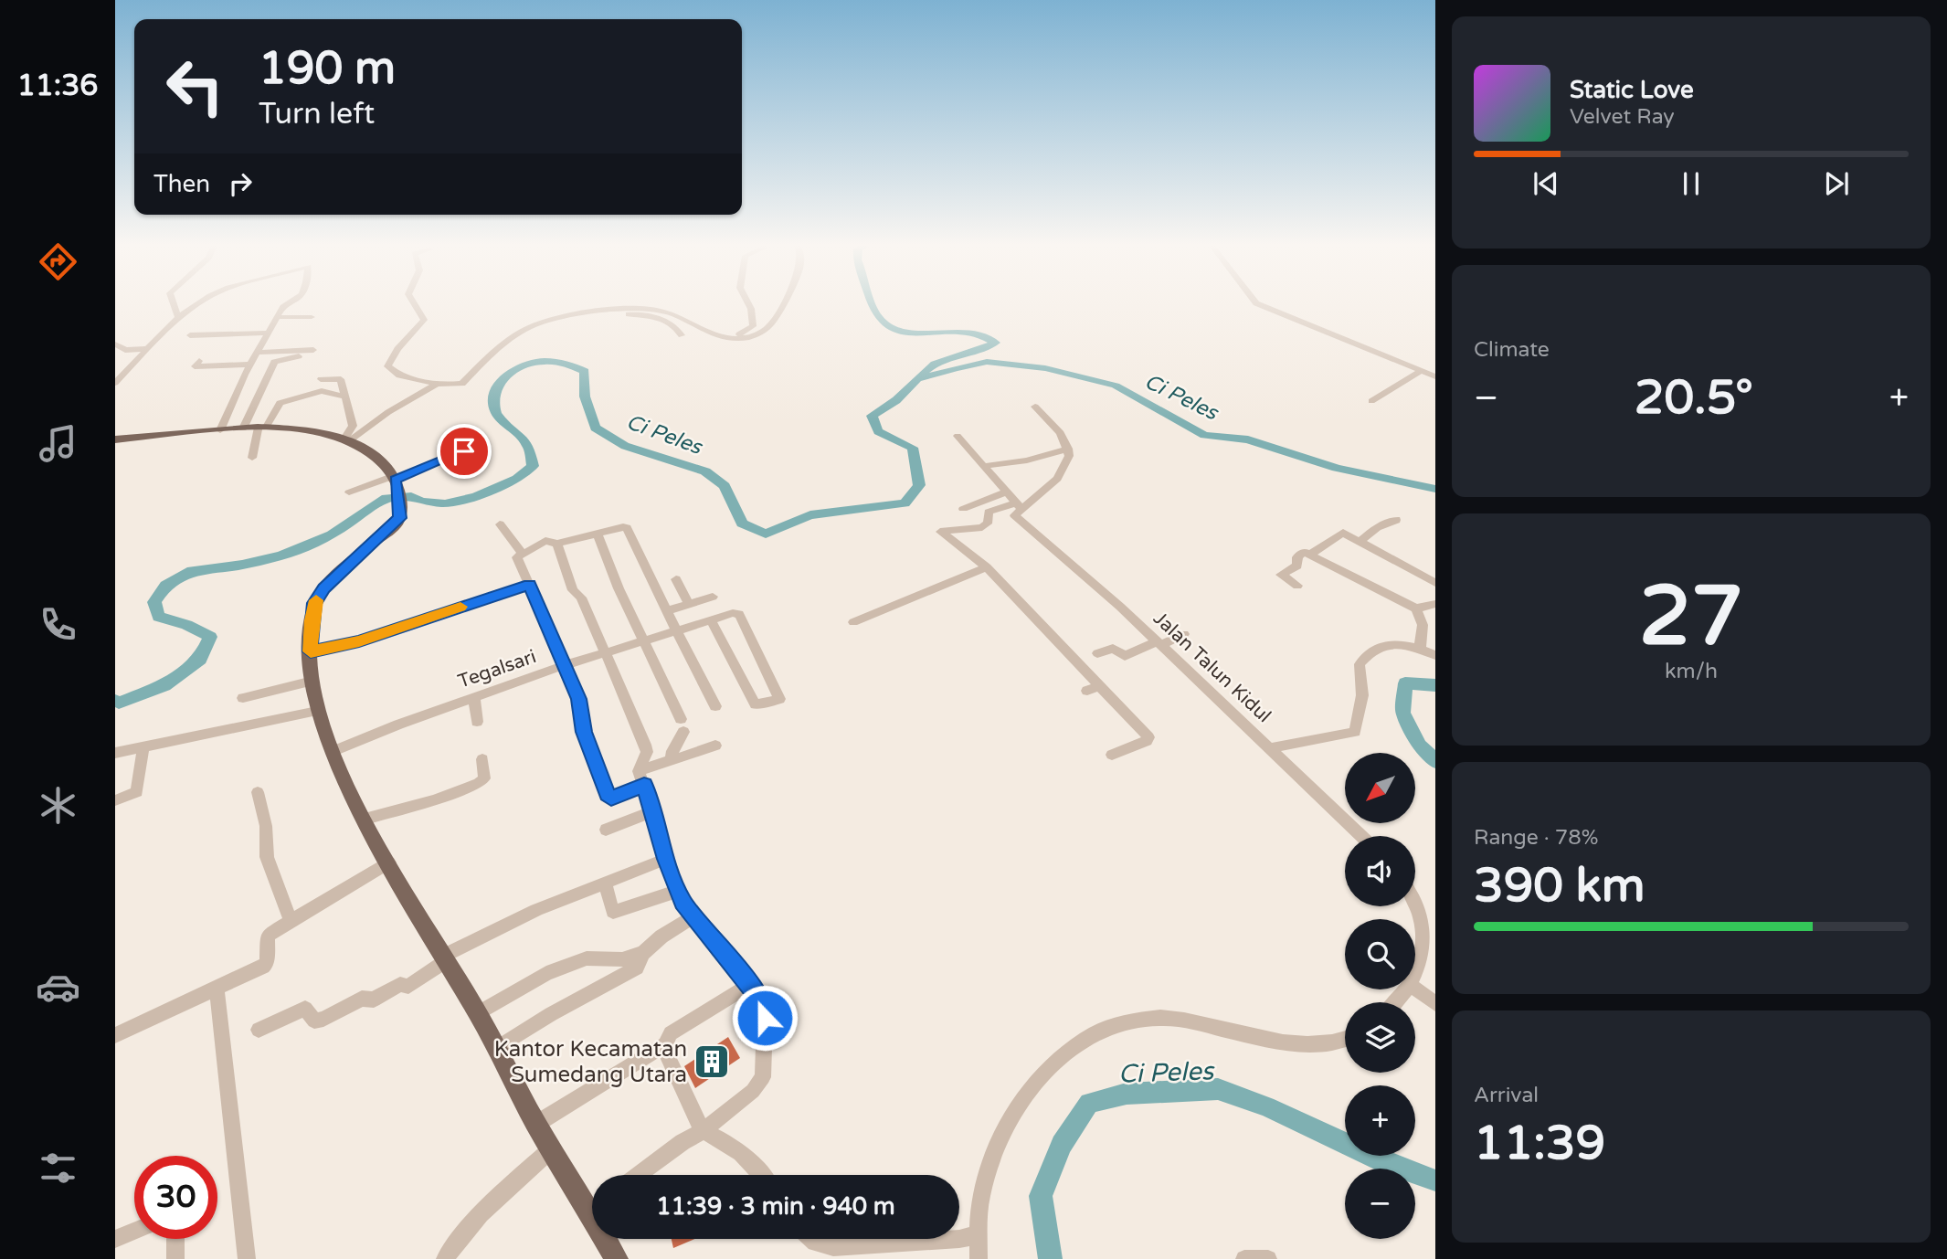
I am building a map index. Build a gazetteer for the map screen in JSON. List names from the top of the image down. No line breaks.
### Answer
{"streets":{"street":["Jalan Talun Kidul","Tegalsari"]},"water":["Ci Peles"],"places":{"building":["Kantor Kecamatan Sumedang Utara"]},"north":"bottom left","page":{"tabs":"11:36","turn":["190 m","Turn left"],"song":["Static Love","Velvet Ray"],"then":"Then","tile":["Climate",["27","km/h"],["Range · 78%","390 km"],["Arrival","11:39"]],"heat":["−","20.5°","+"],"map_buttons":["+","−"],"limit":"30","trip":"11:39 · 3 min · 940 m"}}
